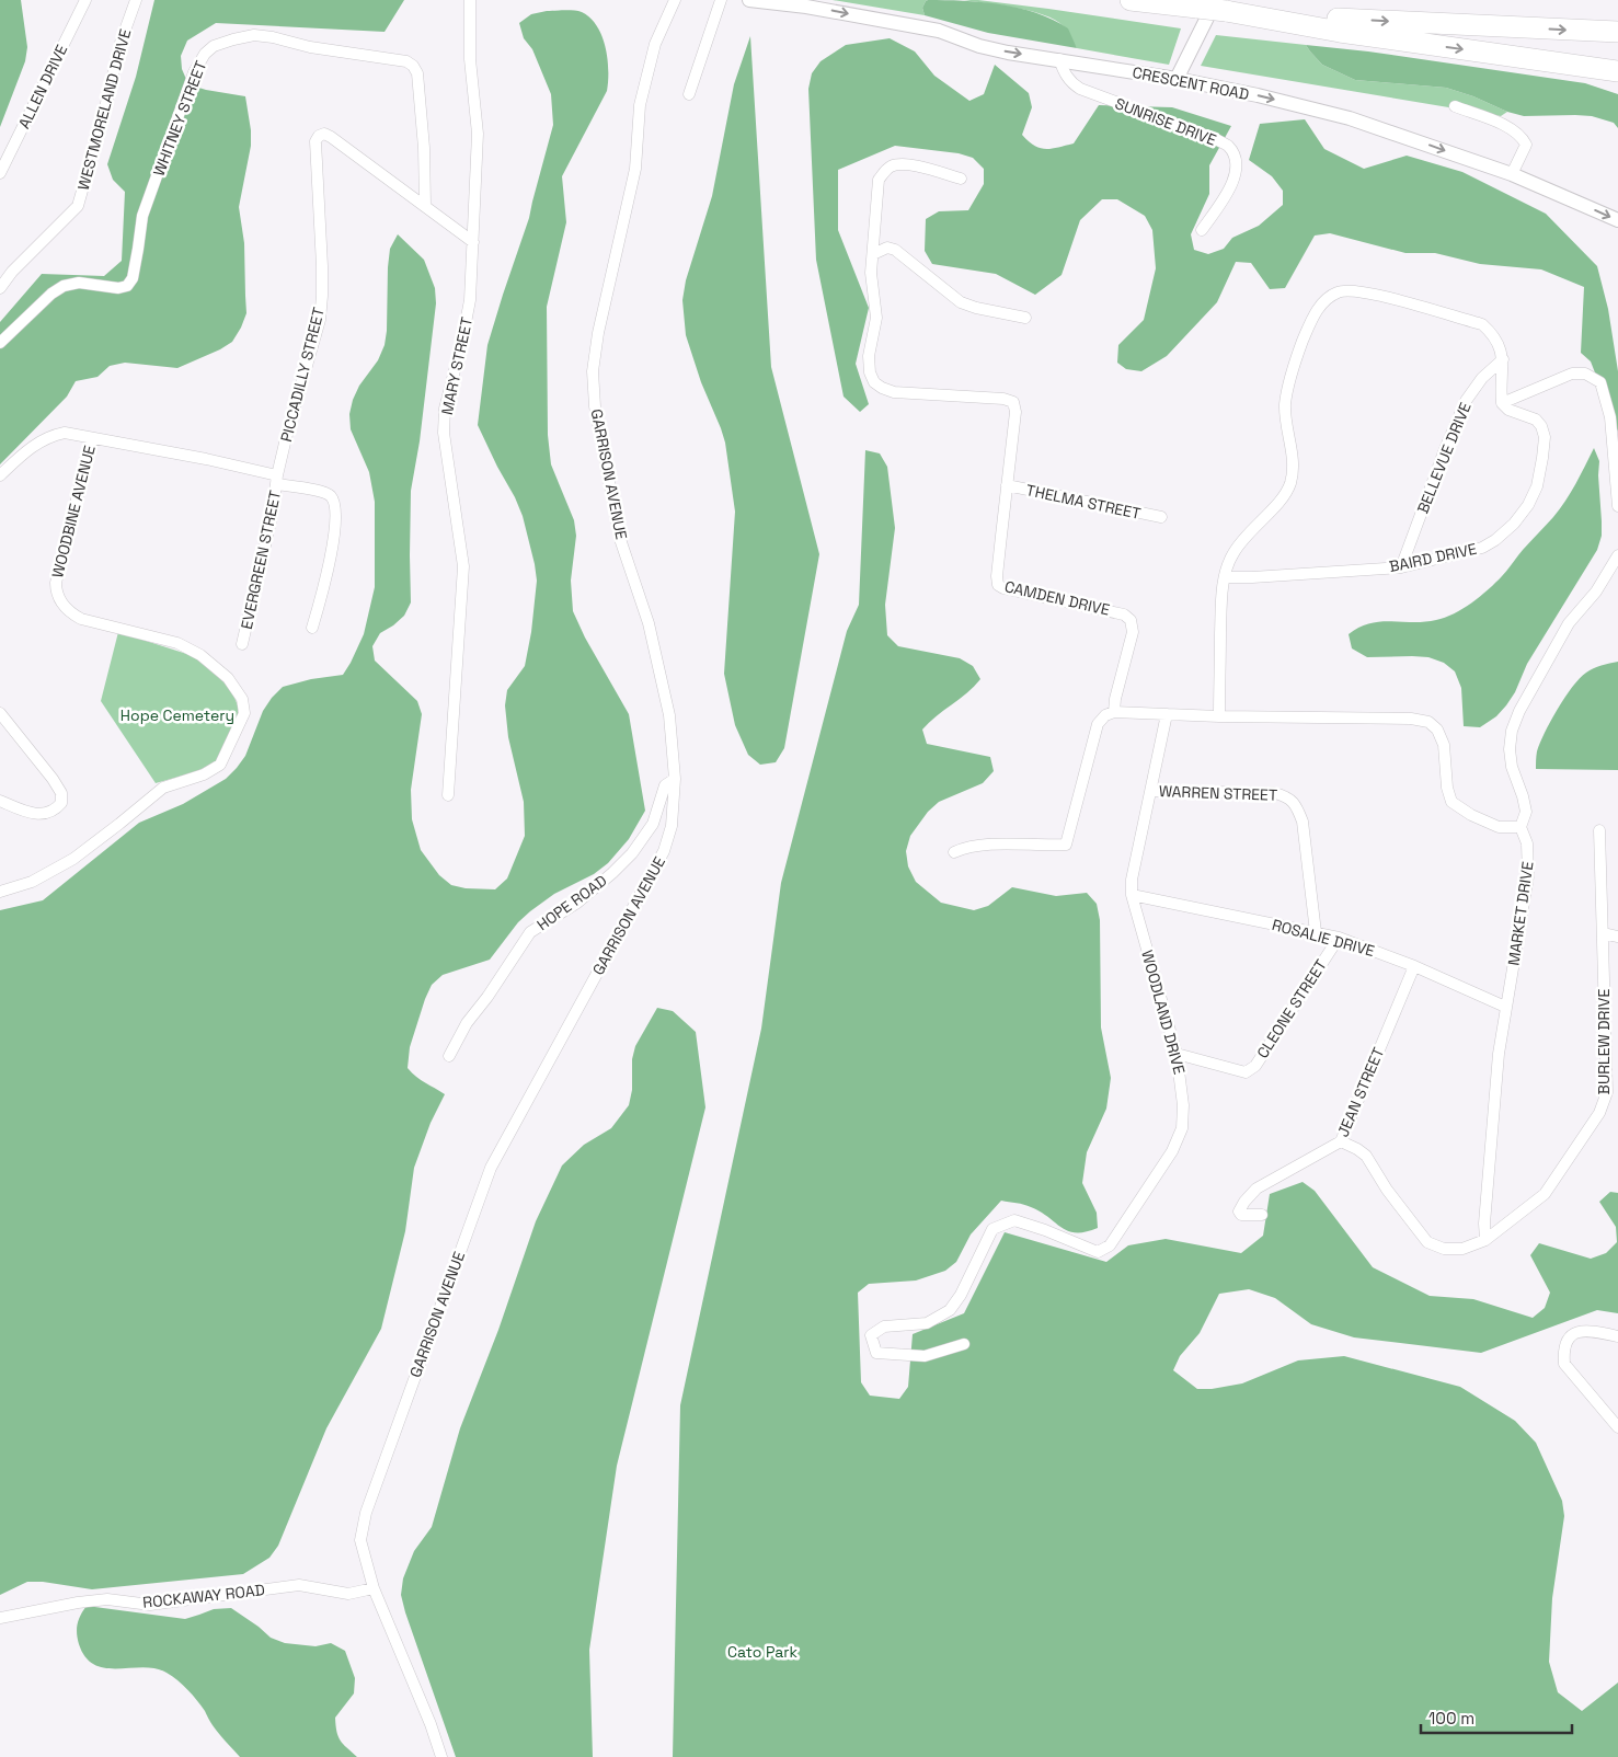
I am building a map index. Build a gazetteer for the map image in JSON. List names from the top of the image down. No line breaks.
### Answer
{"streets":{"street":["CRESCENT ROAD","ALLEN DRIVE","WESTMORELAND DRIVE","WHITNEY STREET","SUNRISE DRIVE","MARY STREET","PICCADILLY STREET","BELLEVUE DRIVE","GARRISON AVENUE","THELMA STREET","WOODBINE AVENUE","BAIRD DRIVE","EVERGREEN STREET","CAMDEN DRIVE","WARREN STREET","HOPE ROAD","MARKET DRIVE","ROSALIE DRIVE","CLEONE STREET","WOODLAND DRIVE","BURLEW DRIVE","JEAN STREET","ROCKAWAY ROAD"]},"crossings":[["CRESCENT ROAD","SUNRISE DRIVE"],["WHITNEY STREET","PICCADILLY STREET"],["MARY STREET","PICCADILLY STREET"],["PICCADILLY STREET","EVERGREEN STREET"],["BELLEVUE DRIVE","BAIRD DRIVE"],["GARRISON AVENUE","HOPE ROAD"],["GARRISON AVENUE","ROCKAWAY ROAD"],["THELMA STREET","CAMDEN DRIVE"],["WARREN STREET","ROSALIE DRIVE"],["WARREN STREET","WOODLAND DRIVE"],["MARKET DRIVE","ROSALIE DRIVE"],["MARKET DRIVE","BURLEW DRIVE"],["ROSALIE DRIVE","CLEONE STREET"],["ROSALIE DRIVE","WOODLAND DRIVE"],["ROSALIE DRIVE","JEAN STREET"],["CLEONE STREET","WOODLAND DRIVE"],["BURLEW DRIVE","JEAN STREET"]],"one_way":["CRESCENT ROAD"],"parks":["Hope Cemetery","Cato Park"],"scale_bar":"100 m"}
